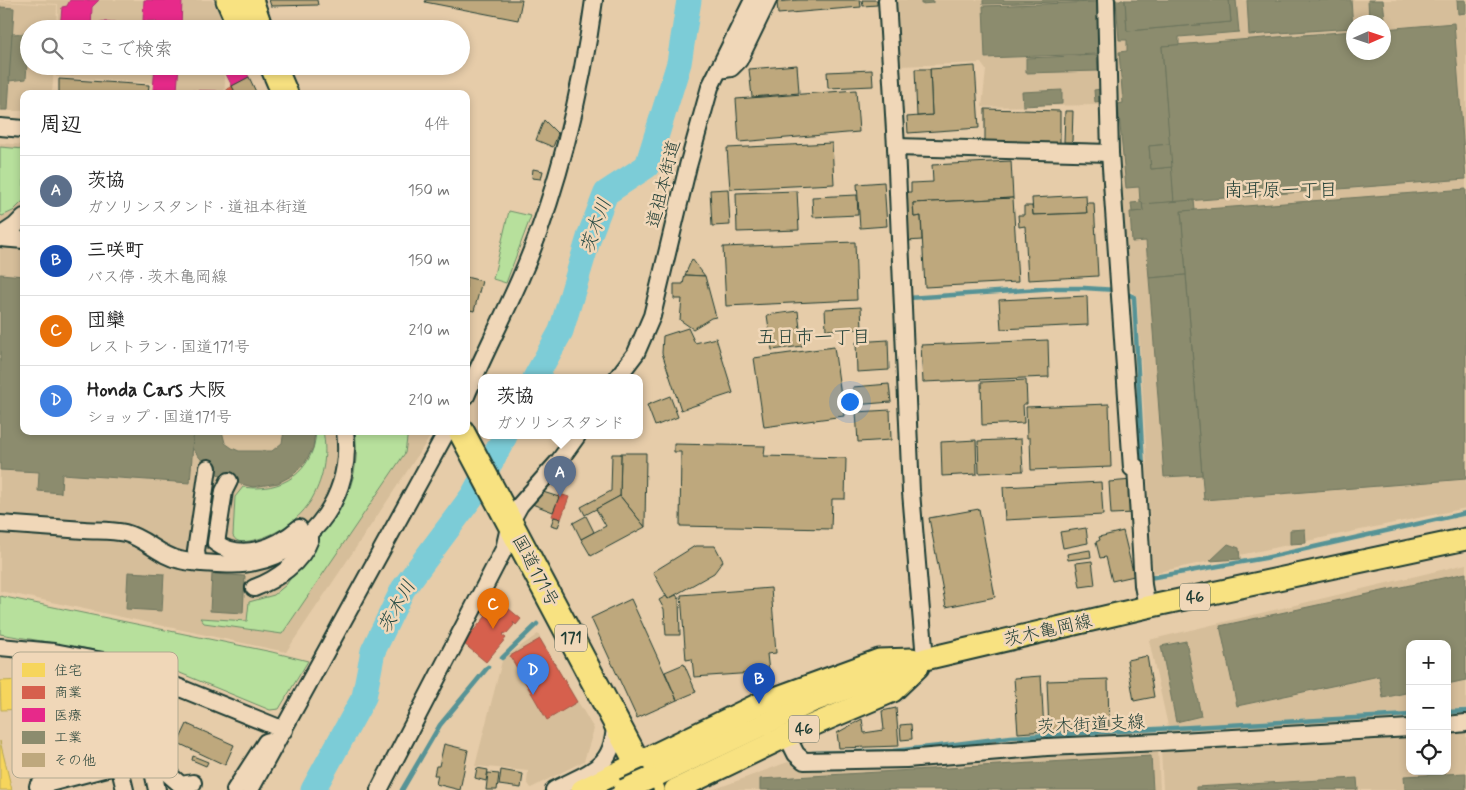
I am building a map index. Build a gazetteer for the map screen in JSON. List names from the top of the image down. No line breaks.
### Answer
{"streets":{"highway":["国道171号","171"],"main road":["46","茨木亀岡線"],"street":["道祖本街道","茨木街道支線"]},"crossings":[["国道171号","46"],["国道171号","茨木亀岡線"],["46","茨木亀岡線"],["46","茨木街道支線"]],"districts":["南耳原一丁目","五日市一丁目"],"water":["茨木川"],"legend":["住宅","商業","医療","工業","その他"],"north":"right","page":{"search":"ここで検索","heading":["周辺","4件"],"list":[{"mark":"A","name":"茨協","note":"ガソリンスタンド · 道祖本街道","value":"150 m"},{"mark":"B","name":"三咲町","note":"バス停 · 茨木亀岡線","value":"150 m"},{"mark":"C","name":"団欒","note":"レストラン · 国道171号","value":"210 m"},{"mark":"D","name":"Honda Cars 大阪","note":"ショップ · 国道171号","value":"210 m"}],"popup":["茨協","ガソリンスタンド"],"pins":["A","C","D","B"],"map_buttons":["+","−"]}}
